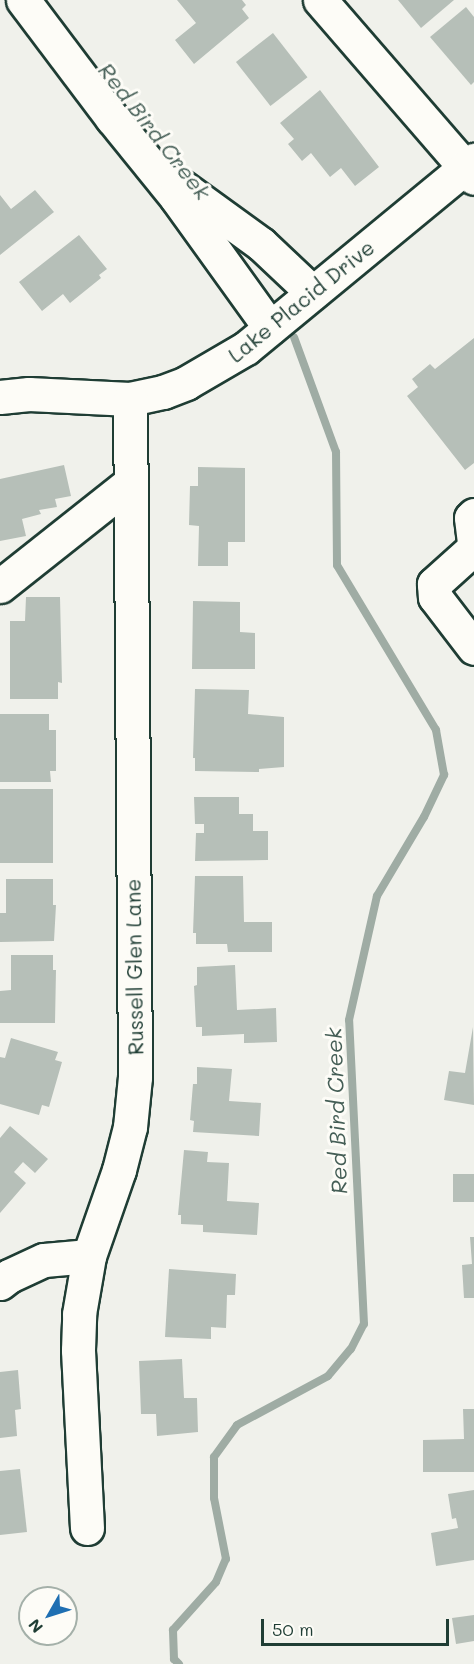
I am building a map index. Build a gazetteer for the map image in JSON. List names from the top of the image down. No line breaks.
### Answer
{"streets":{"street":["Lake Placid Drive","Russell Glen Lane"]},"crossings":[["Lake Placid Drive","Russell Glen Lane"]],"water":["Red Bird Creek"],"scale_bar":"50 m","north":"bottom left"}
